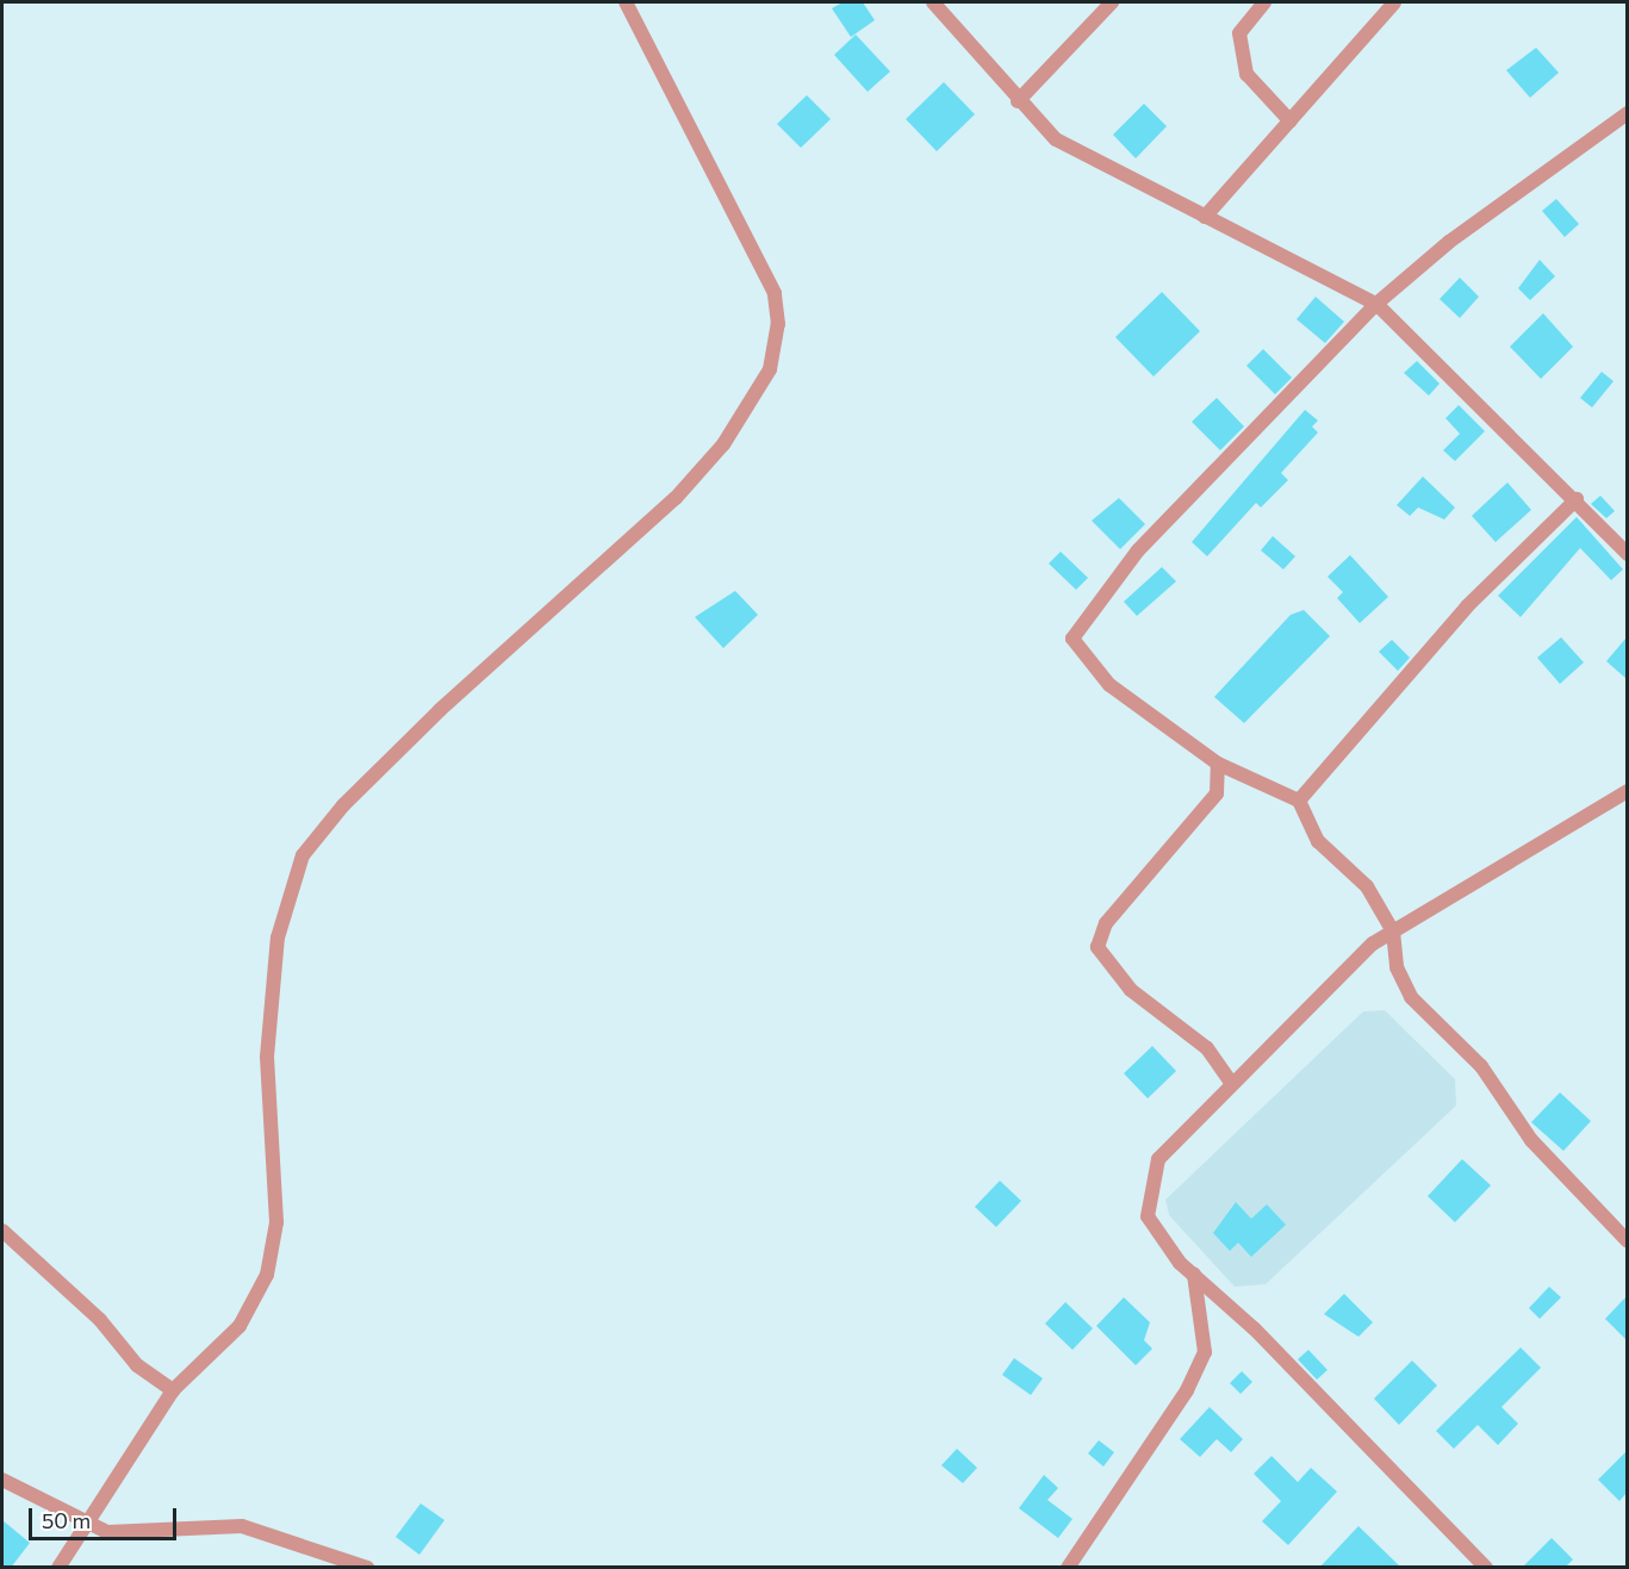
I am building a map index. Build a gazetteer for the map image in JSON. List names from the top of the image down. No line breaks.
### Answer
{"scale_bar":"50 m"}
